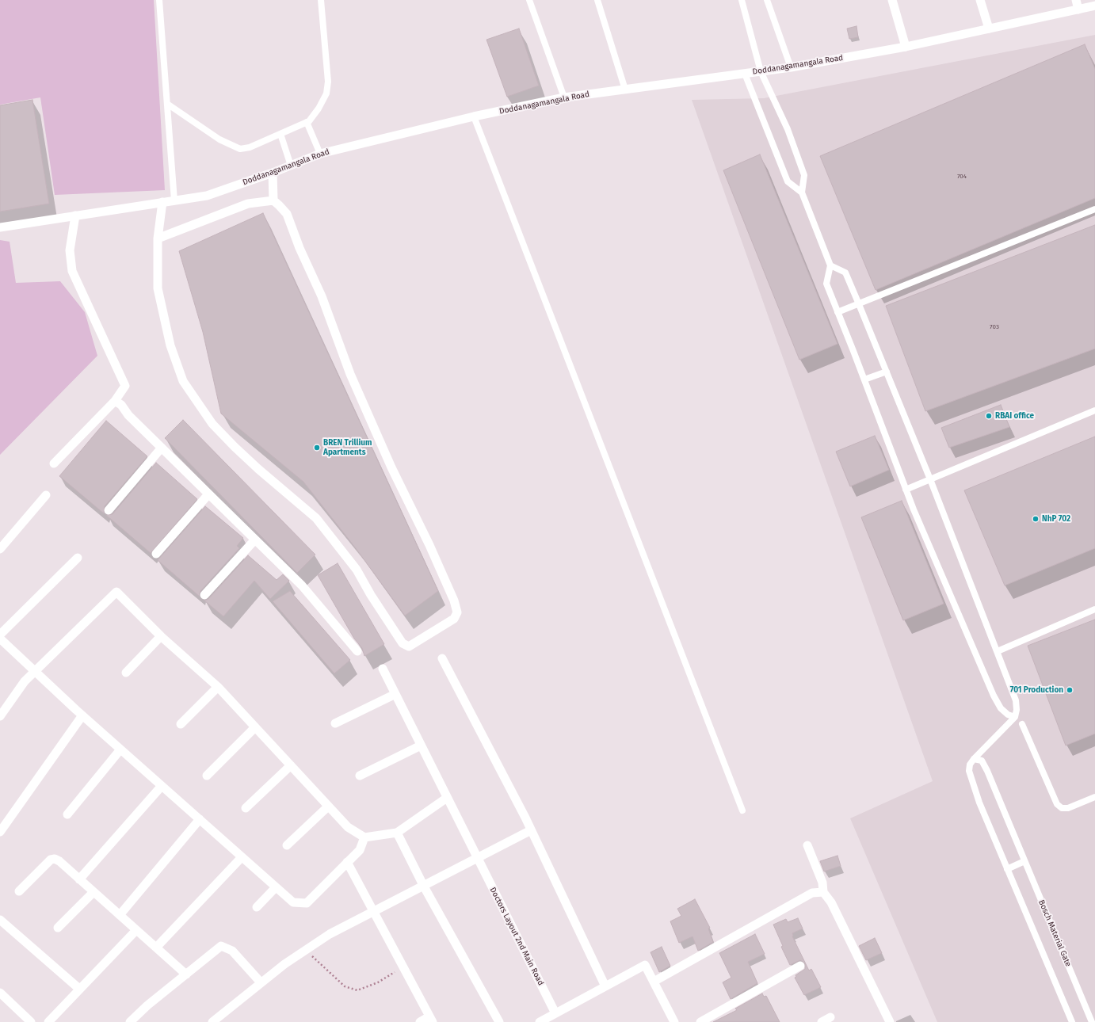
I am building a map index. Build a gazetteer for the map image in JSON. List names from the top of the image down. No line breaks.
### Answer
{"streets":{"street":["Doddanagamangala Road","Doctors Layout 2nd Main Road"],"lane":["Bosch Material Gate"]},"places":["RBAI office","BREN Trillium Apartments","NhP 702","701 Production"],"house_numbers":["704","703"]}
